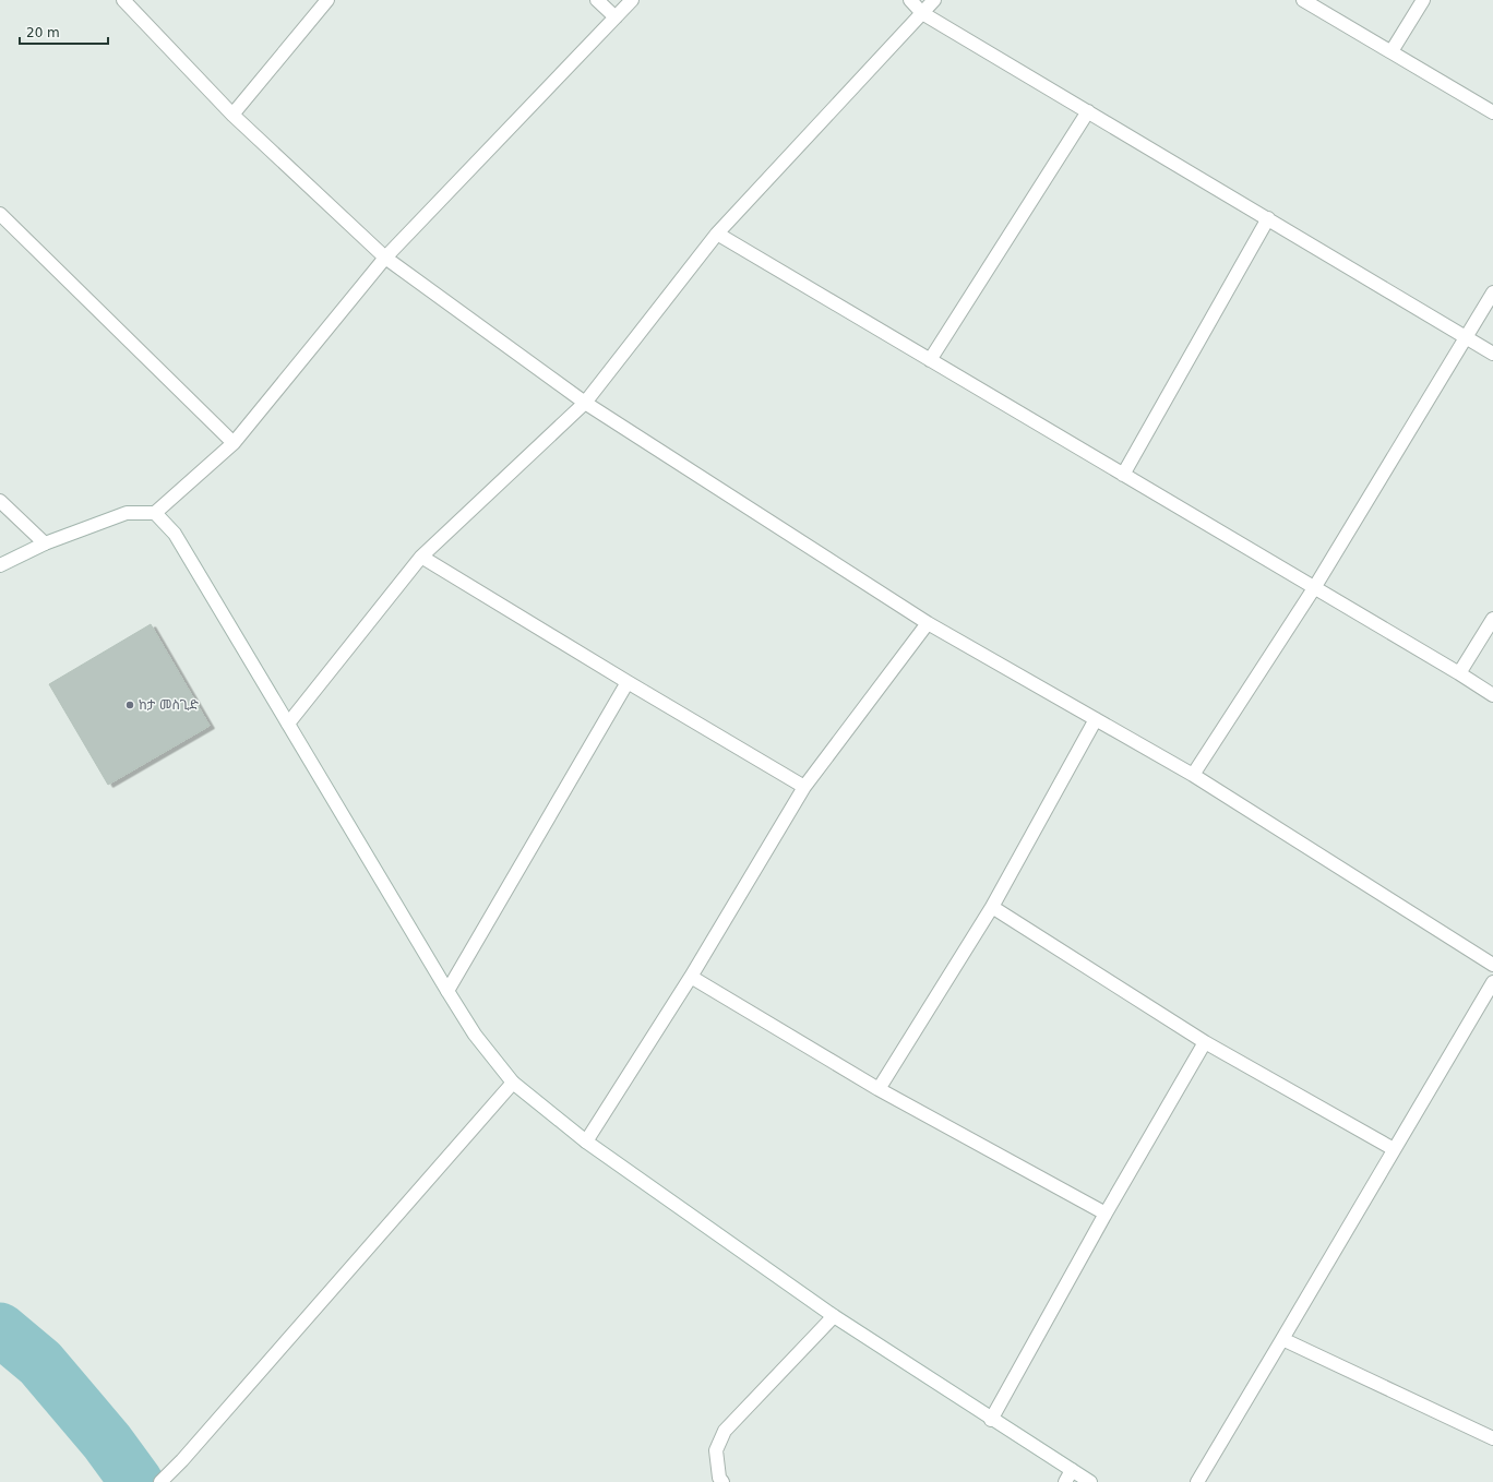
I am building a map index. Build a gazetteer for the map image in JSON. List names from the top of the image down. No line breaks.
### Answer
{"places":["ከታ መስጊድ"],"scale_bar":"20 m"}
